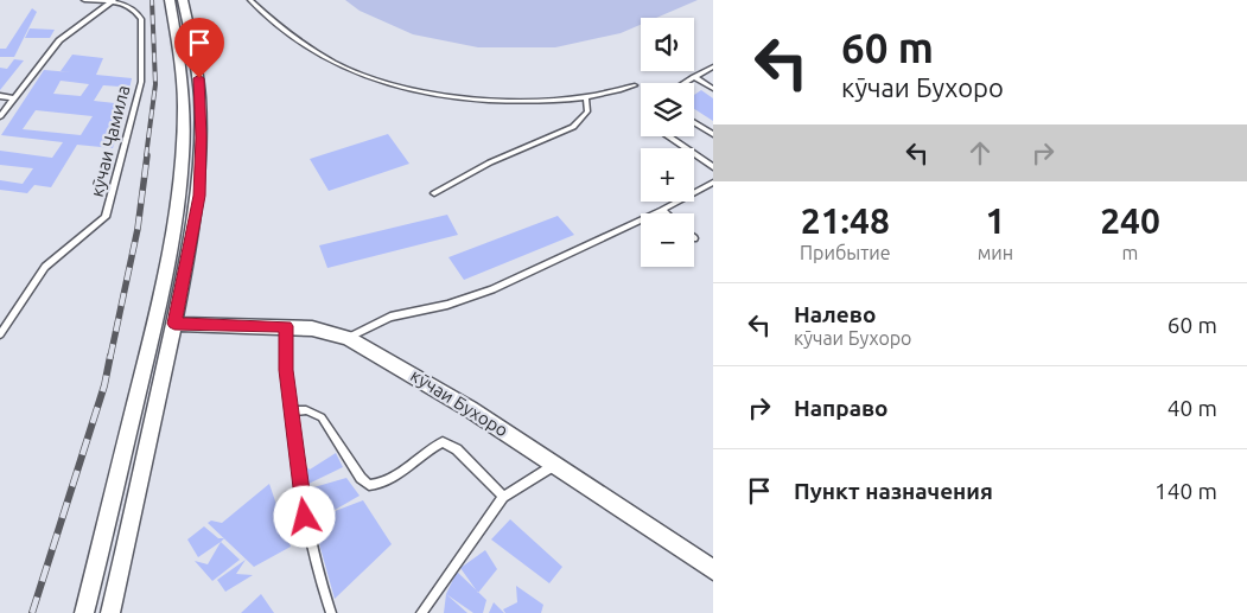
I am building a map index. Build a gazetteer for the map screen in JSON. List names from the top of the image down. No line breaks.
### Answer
{"streets":{"street":["кӯчаи Бухоро"],"lane":["кӯчаи Ҷамила"]},"page":{"turn":["60 m","кӯчаи Бухоро"],"map_buttons":["+","−"],"eta":["21:48","Прибытие","1","мин","240","m"],"list":[{"name":"Налево","note":"кӯчаи Бухоро","value":"60 m"},{"name":"Направо","value":"40 m"},{"name":"Пункт назначения","value":"140 m"}]}}
